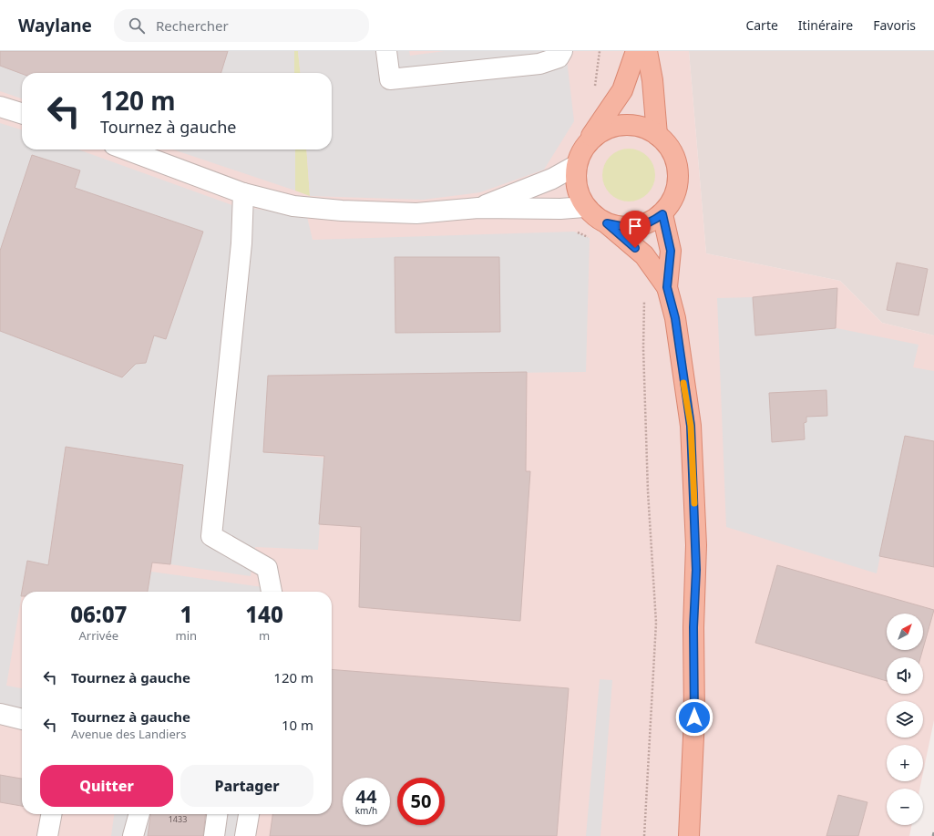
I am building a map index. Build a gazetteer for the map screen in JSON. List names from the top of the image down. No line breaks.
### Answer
{"house_numbers":["1433"],"north":"top right","page":{"header":"Waylane","search":"Rechercher","nav":["Carte","Itinéraire","Favoris"],"turn":["120 m","Tournez à gauche"],"eta":["06:07","Arrivée","1","min","140","m"],"map_buttons":["+","−"],"list":[{"name":"Tournez à gauche","value":"120 m"},{"name":"Tournez à gauche","note":"Avenue des Landiers","value":"10 m"}],"buttons":["Quitter","Partager"],"speed":"44 km/h","limit":"50"}}
